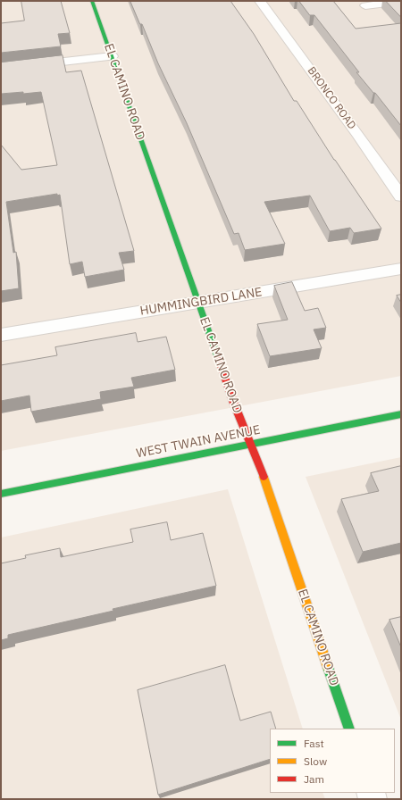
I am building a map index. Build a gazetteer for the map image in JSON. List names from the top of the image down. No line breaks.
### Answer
{"streets":{"street":["EL CAMINO ROAD","BRONCO ROAD","HUMMINGBIRD LANE","WEST TWAIN AVENUE"]},"crossings":[["EL CAMINO ROAD","HUMMINGBIRD LANE"],["EL CAMINO ROAD","WEST TWAIN AVENUE"]],"legend":["Fast","Slow","Jam"]}
